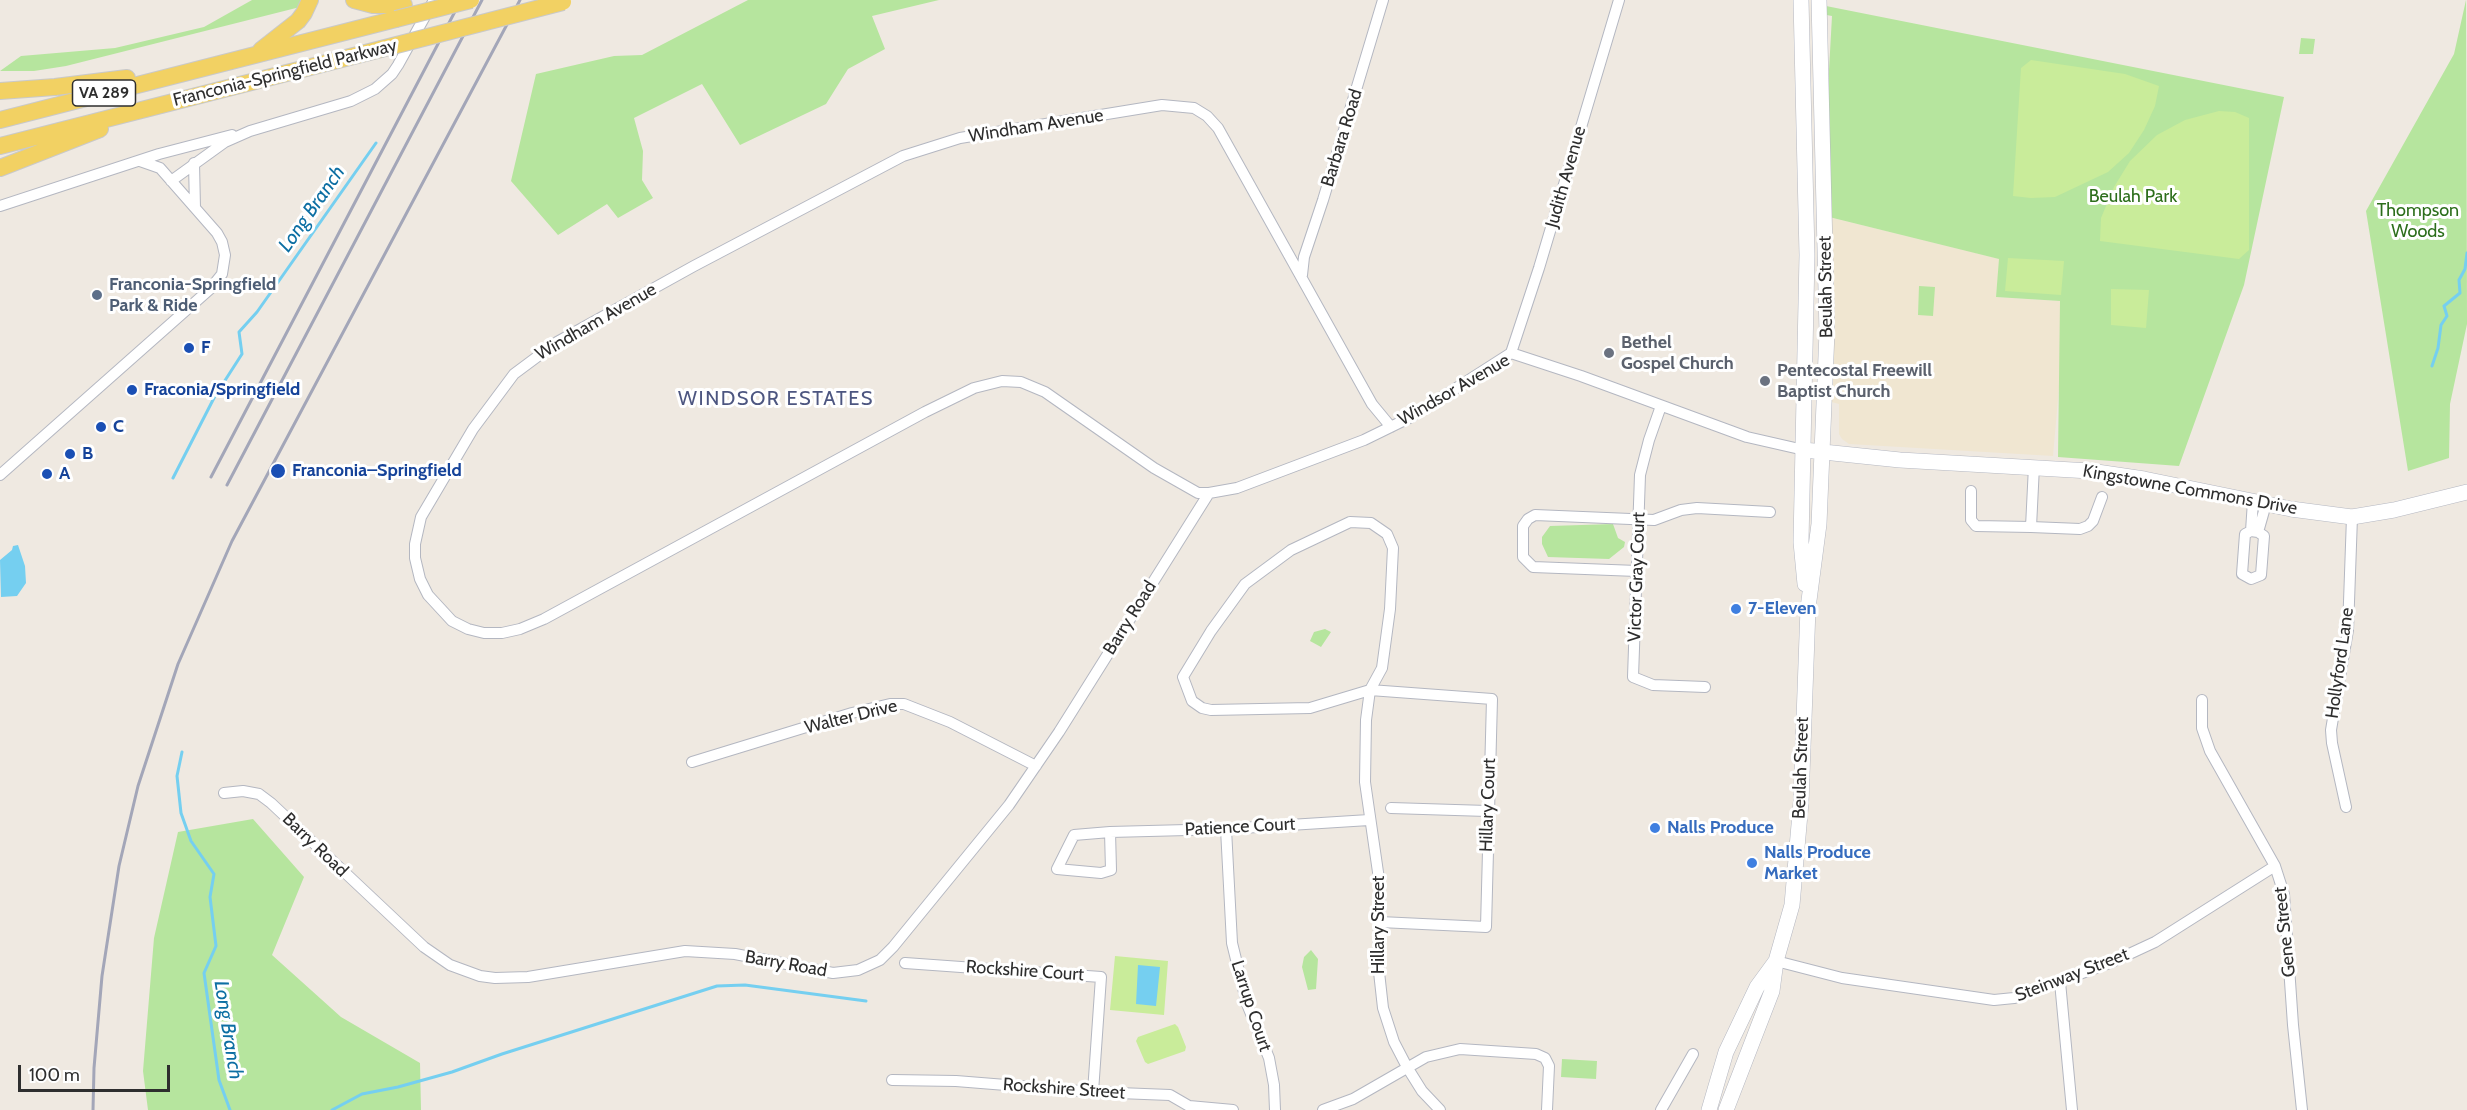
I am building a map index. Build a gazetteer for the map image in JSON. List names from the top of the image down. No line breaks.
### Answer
{"streets":{"main road":["Franconia-Springfield Parkway","VA 289","Beulah Street","Kingstowne Commons Drive"],"street":["Windham Avenue","Barbara Road","Judith Avenue","Windsor Avenue","Victor Gray Court","Barry Road","Hollyford Lane","Walter Drive","Hillary Court","Patience Court","Hillary Street","Gene Street","Rockshire Court","Steinway Street","Larrup Court","Rockshire Street"]},"crossings":[["Windham Avenue","Barbara Road"],["Windham Avenue","Windsor Avenue"],["Windham Avenue","Barry Road"],["Judith Avenue","Windsor Avenue"],["Beulah Street","Windsor Avenue"],["Beulah Street","Kingstowne Commons Drive"],["Beulah Street","Steinway Street"],["Windsor Avenue","Kingstowne Commons Drive"],["Windsor Avenue","Victor Gray Court"],["Windsor Avenue","Barry Road"],["Kingstowne Commons Drive","Hollyford Lane"],["Barry Road","Walter Drive"],["Hillary Court","Hillary Street"],["Patience Court","Hillary Street"],["Patience Court","Larrup Court"],["Gene Street","Steinway Street"],["Rockshire Court","Rockshire Street"]],"districts":["WINDSOR ESTATES"],"water":["Long Branch"],"parks":["Beulah Park","Thompson Woods"],"places":["Franconia-Springfield Park & Ride","F","Bethel Gospel Church","Pentecostal Freewill Baptist Church","Fraconia/Springfield","C","B","Franconia–Springfield","A","7-Eleven","Nalls Produce","Nalls Produce Market"],"scale_bar":"100 m"}
